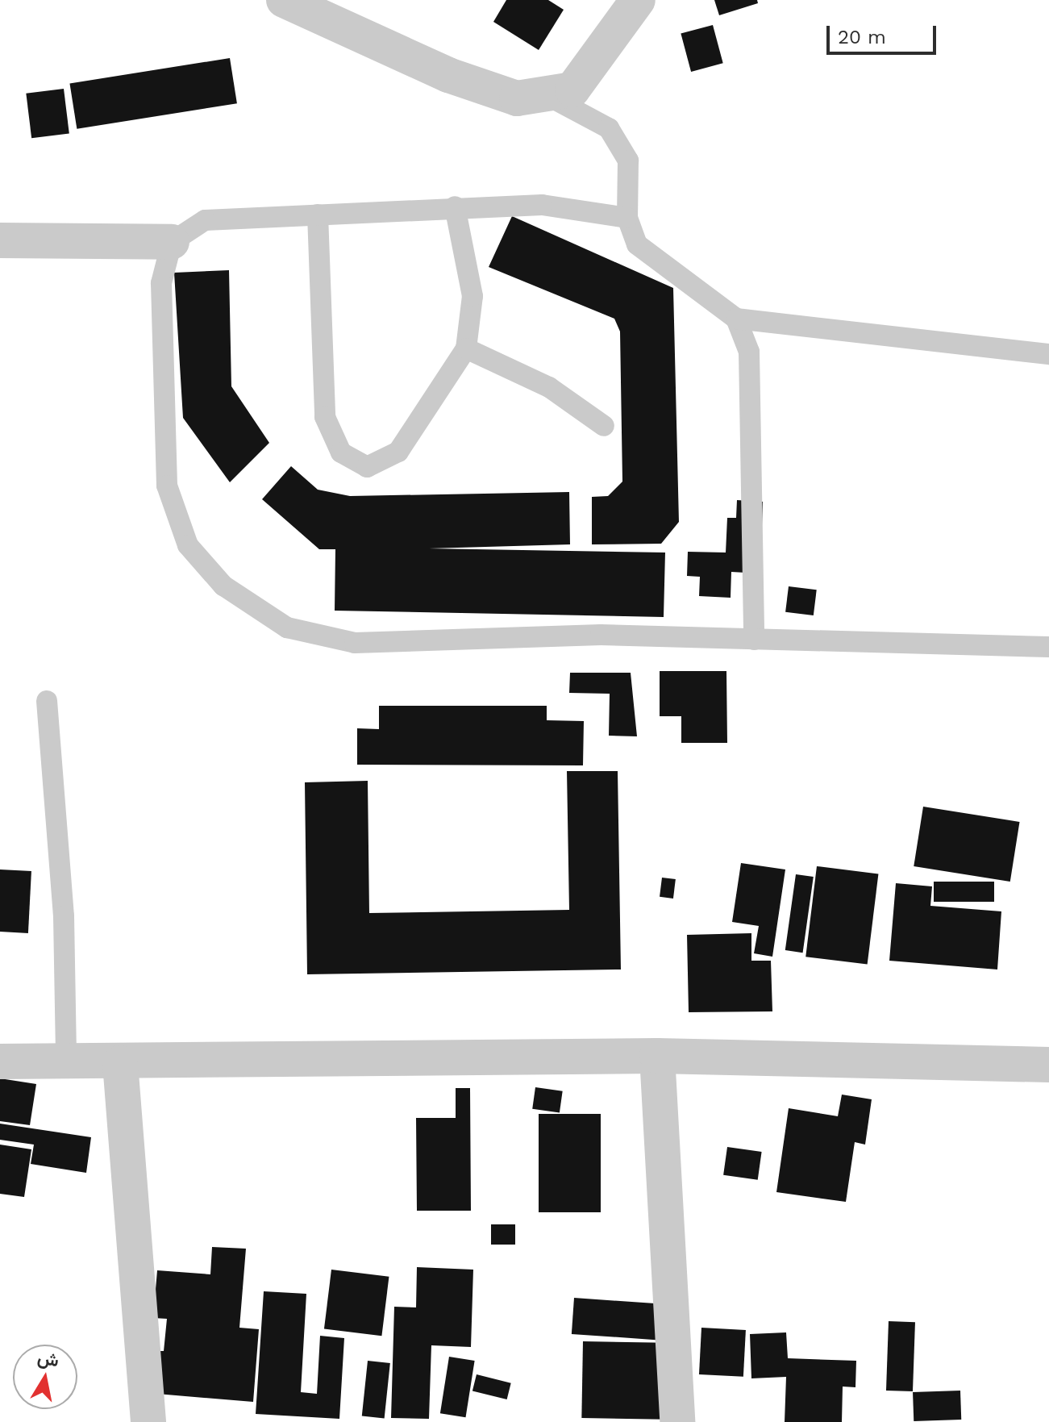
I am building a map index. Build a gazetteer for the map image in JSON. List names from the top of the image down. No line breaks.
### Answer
{"scale_bar":"20 m","north":"top"}
